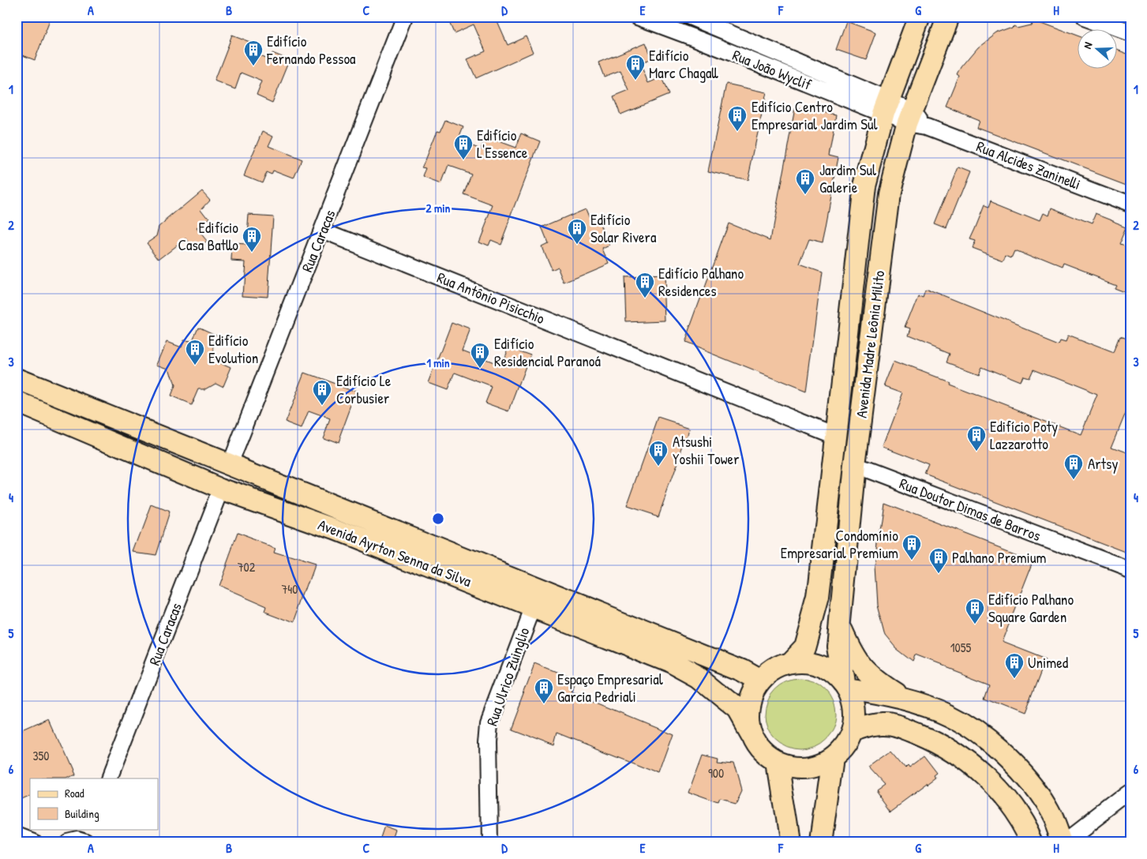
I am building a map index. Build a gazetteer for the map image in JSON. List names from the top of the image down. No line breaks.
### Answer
{"streets":{"main road":["Avenida Madre Leônia Milito","Avenida Ayrton Senna da Silva"],"street":["Rua João Wyclif","Rua Alcides Zaninelli","Rua Caracas","Rua Antônio Pisicchio","Rua Doutor Dimas de Barros","Rua Ulrico Zuinglio"]},"crossings":[["Rua João Wyclif","Rua Alcides Zaninelli"],["Rua João Wyclif","Avenida Madre Leônia Milito"],["Rua Alcides Zaninelli","Avenida Madre Leônia Milito"],["Rua Caracas","Rua Antônio Pisicchio"],["Rua Caracas","Avenida Ayrton Senna da Silva"],["Rua Antônio Pisicchio","Avenida Madre Leônia Milito"],["Avenida Madre Leônia Milito","Rua Doutor Dimas de Barros"],["Avenida Madre Leônia Milito","Avenida Ayrton Senna da Silva"],["Avenida Ayrton Senna da Silva","Rua Ulrico Zuinglio"]],"places":{"building":["Edifício Fernando Pessoa","Edifício Marc Chagall","Edifício Centro Empresarial Jardim Sul","Edifício L'Essence","Jardim Sul Galerie","Edifício Solar Rivera","Edifício Casa Batllo","Edifício Palhano Residences","Edifício Evolution","Edifício Residencial Paranoá","Edifício Le Corbusier","Edifício Poty Lazzarotto","Atsushi Yoshii Tower","Artsy","Condomínio Empresarial Premium","Palhano Premium","Edifício Palhano Square Garden","Unimed","Espaço Empresarial Garcia Pedriali"]},"house_numbers":["702","740","1055","350","900"],"legend":["Road","Building"],"north":"left","grid":{"columns":["A","B","C","D","E","F","G","H"],"rows":["1","2","3","4","5","6"]},"rings":["2 min","1 min"]}
